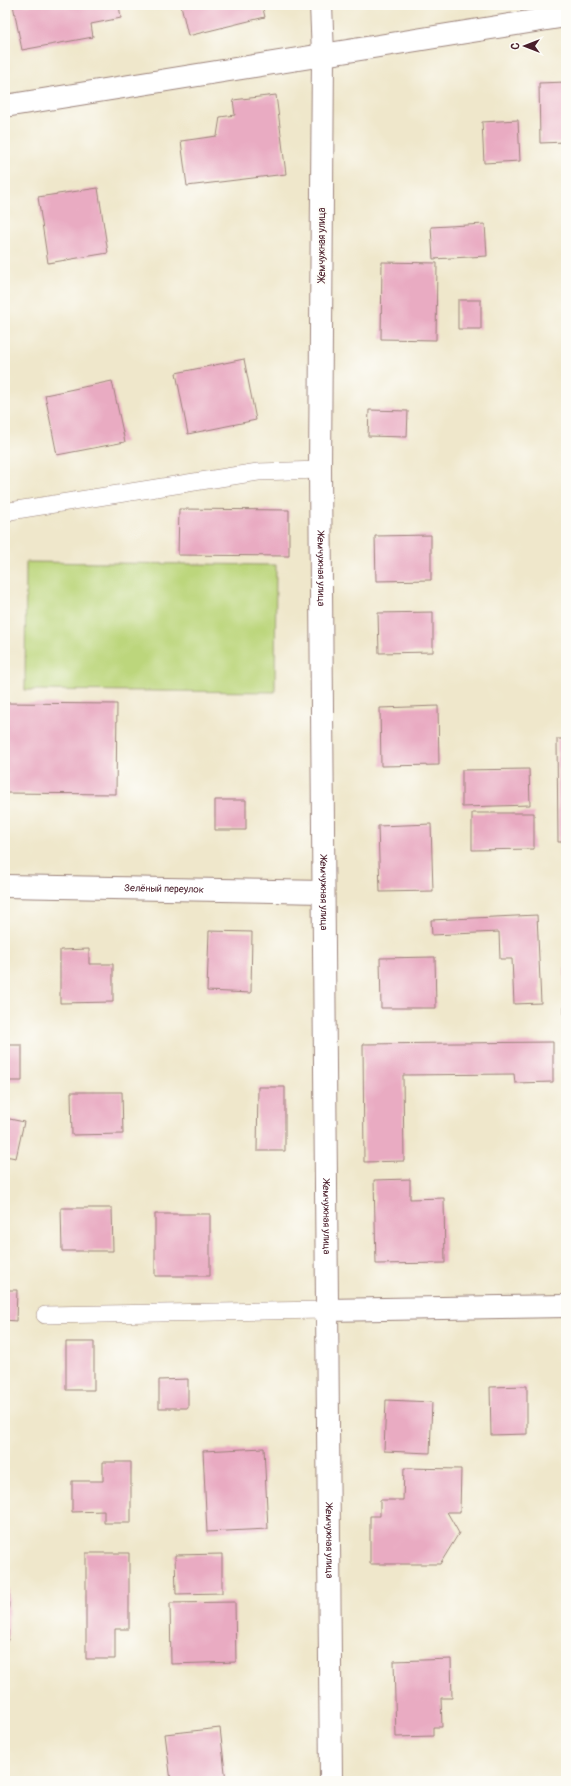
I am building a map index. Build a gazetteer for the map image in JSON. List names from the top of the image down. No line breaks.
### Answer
{"streets":{"street":["Жемчужная улица","Зелёный переулок"]},"crossings":[["Жемчужная улица","Зелёный переулок"]],"north":"left"}
